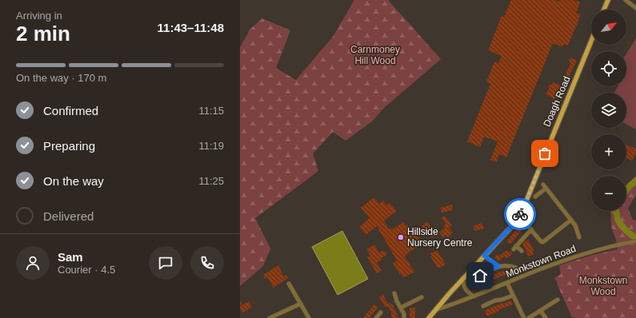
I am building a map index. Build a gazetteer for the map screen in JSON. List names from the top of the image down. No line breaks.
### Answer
{"streets":{"main road":["Doagh Road"],"street":["Monkstown Road"]},"crossings":[["Doagh Road","Monkstown Road"]],"parks":["Carnmoney Hill Wood","Monkstown Wood"],"places":["Hillside Nursery Centre"],"north":"top right","page":{"heading":["2 min","Arriving in","11:43–11:48"],"panel":["Sam","Courier · 4.5"],"map_buttons":["+","−"],"bar":"On the way · 170 m","list":[["Confirmed","11:15"],["Preparing","11:19"],["On the way","11:25"],"Delivered"]}}
